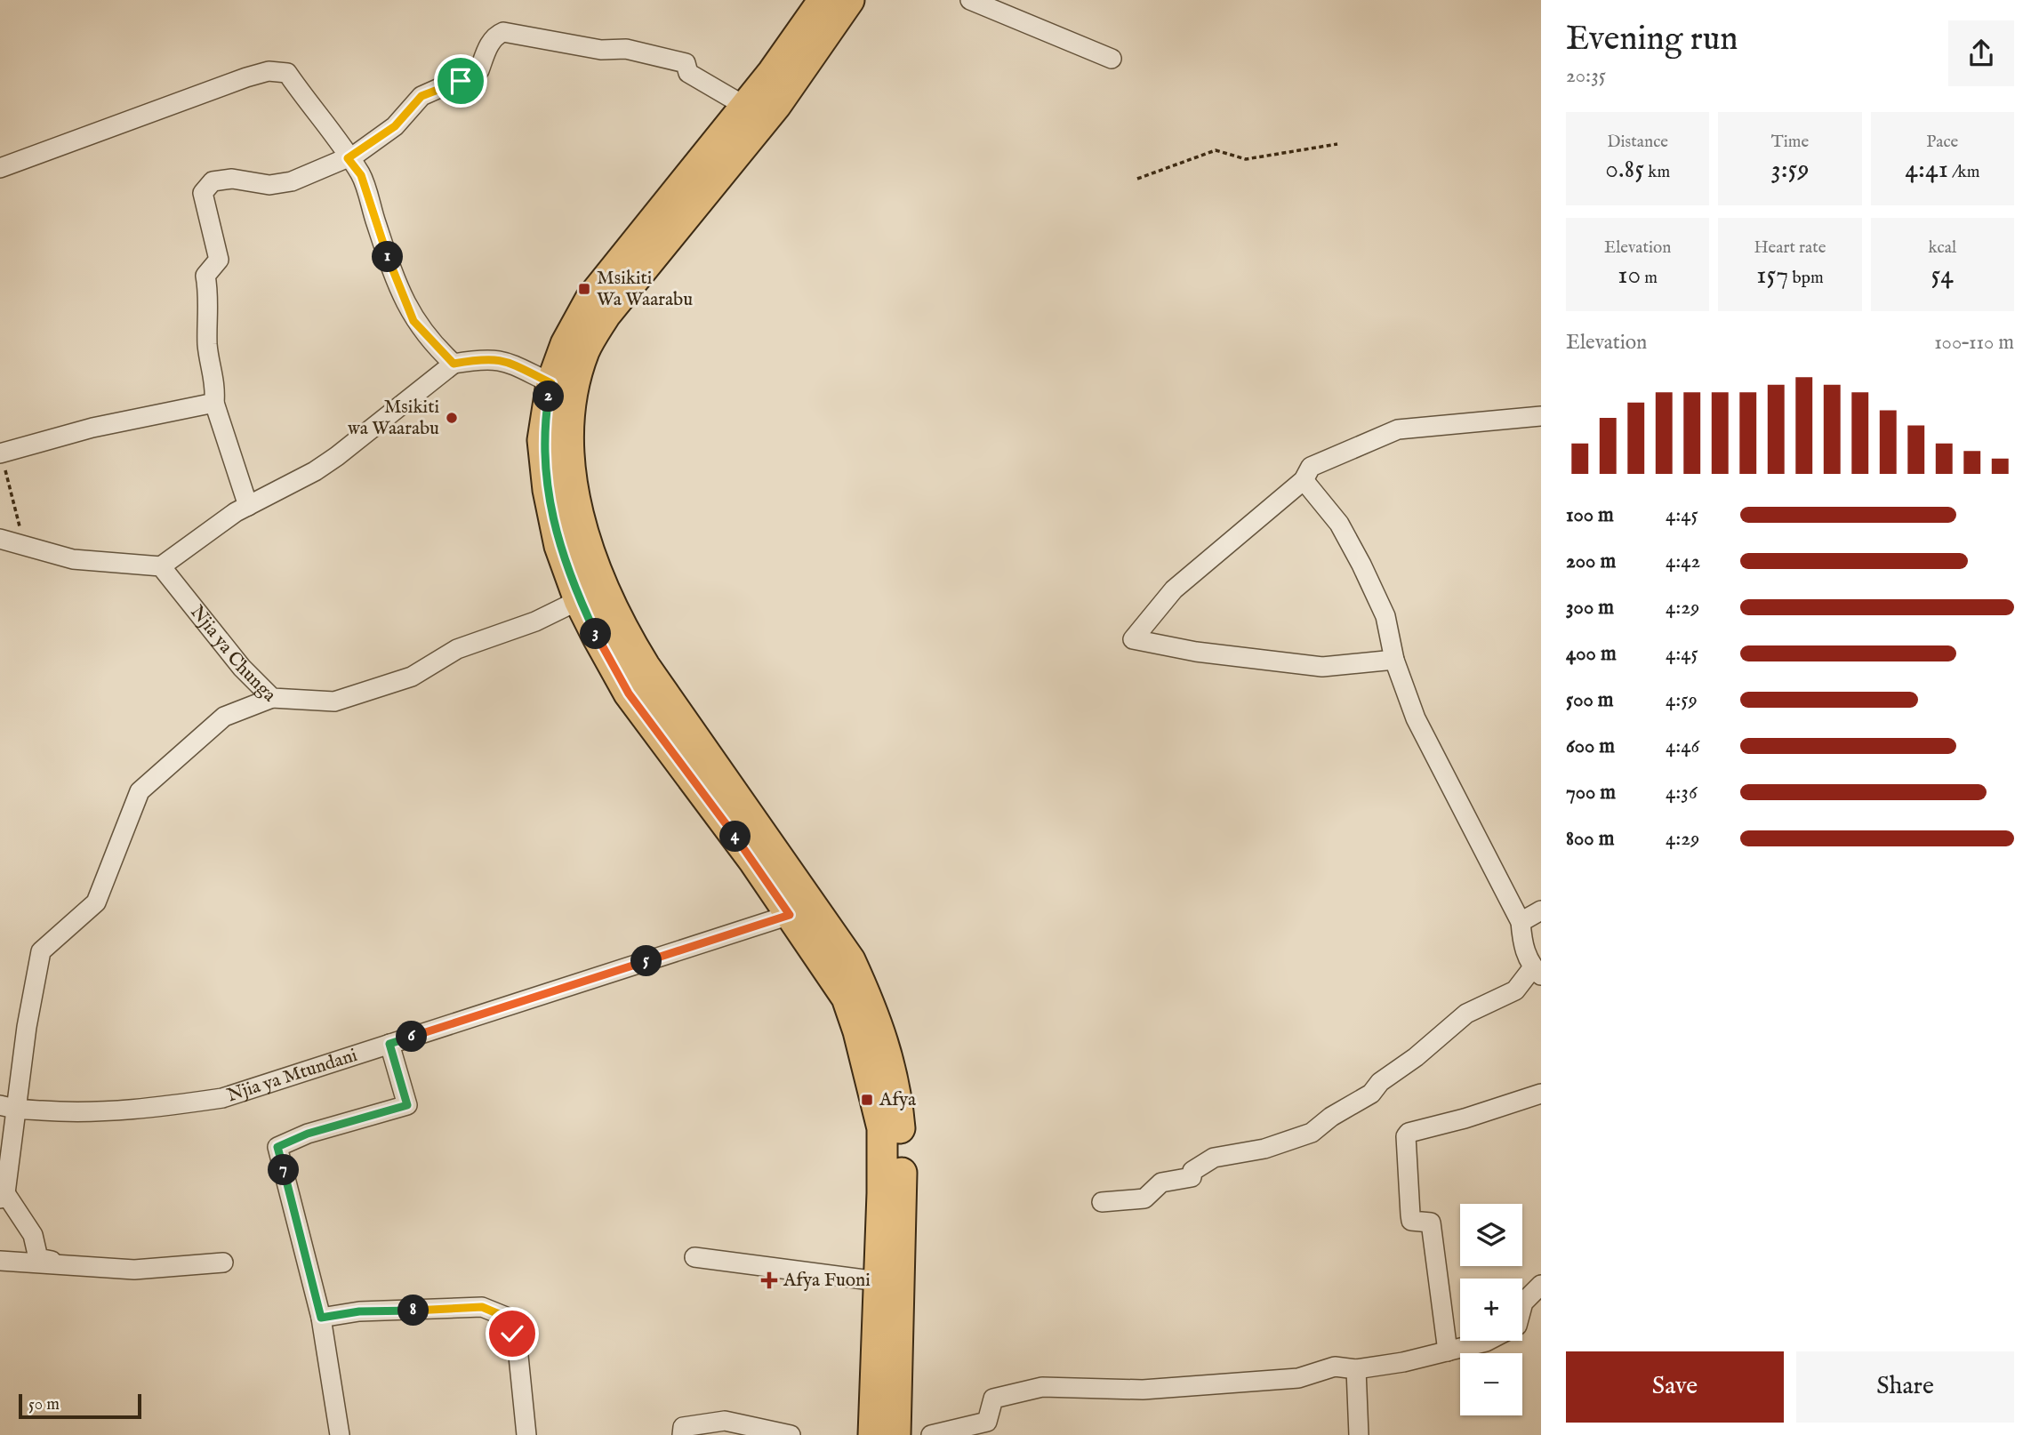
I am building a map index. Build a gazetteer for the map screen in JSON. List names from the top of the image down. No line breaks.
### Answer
{"streets":{"street":["Njia ya Chunga","Njia ya Mtundani"]},"places":{"transit":["Msikiti Wa Waarabu","Afya"],"other":["Msikiti wa Waarabu"],"health":["Afya Fuoni"]},"scale_bar":"50 m","page":{"heading":["Evening run","20:35"],"stats":[["Distance","0.85 km"],["Time","3:59"],["Pace","4:41 /km"],["Elevation","10 m"],["Heart rate","157 bpm"],["kcal","54"]],"pins":["1","2","3","4","5","6","7","8"],"chart":["Elevation","100–110 m"],"list":[{"name":"100 m","note":"4:45"},{"name":"200 m","note":"4:42"},{"name":"300 m","note":"4:29"},{"name":"400 m","note":"4:45"},{"name":"500 m","note":"4:59"},{"name":"600 m","note":"4:46"},{"name":"700 m","note":"4:36"},{"name":"800 m","note":"4:29"}],"map_buttons":["+","−"],"buttons":["Save","Share"],"scale":"50 m"}}
